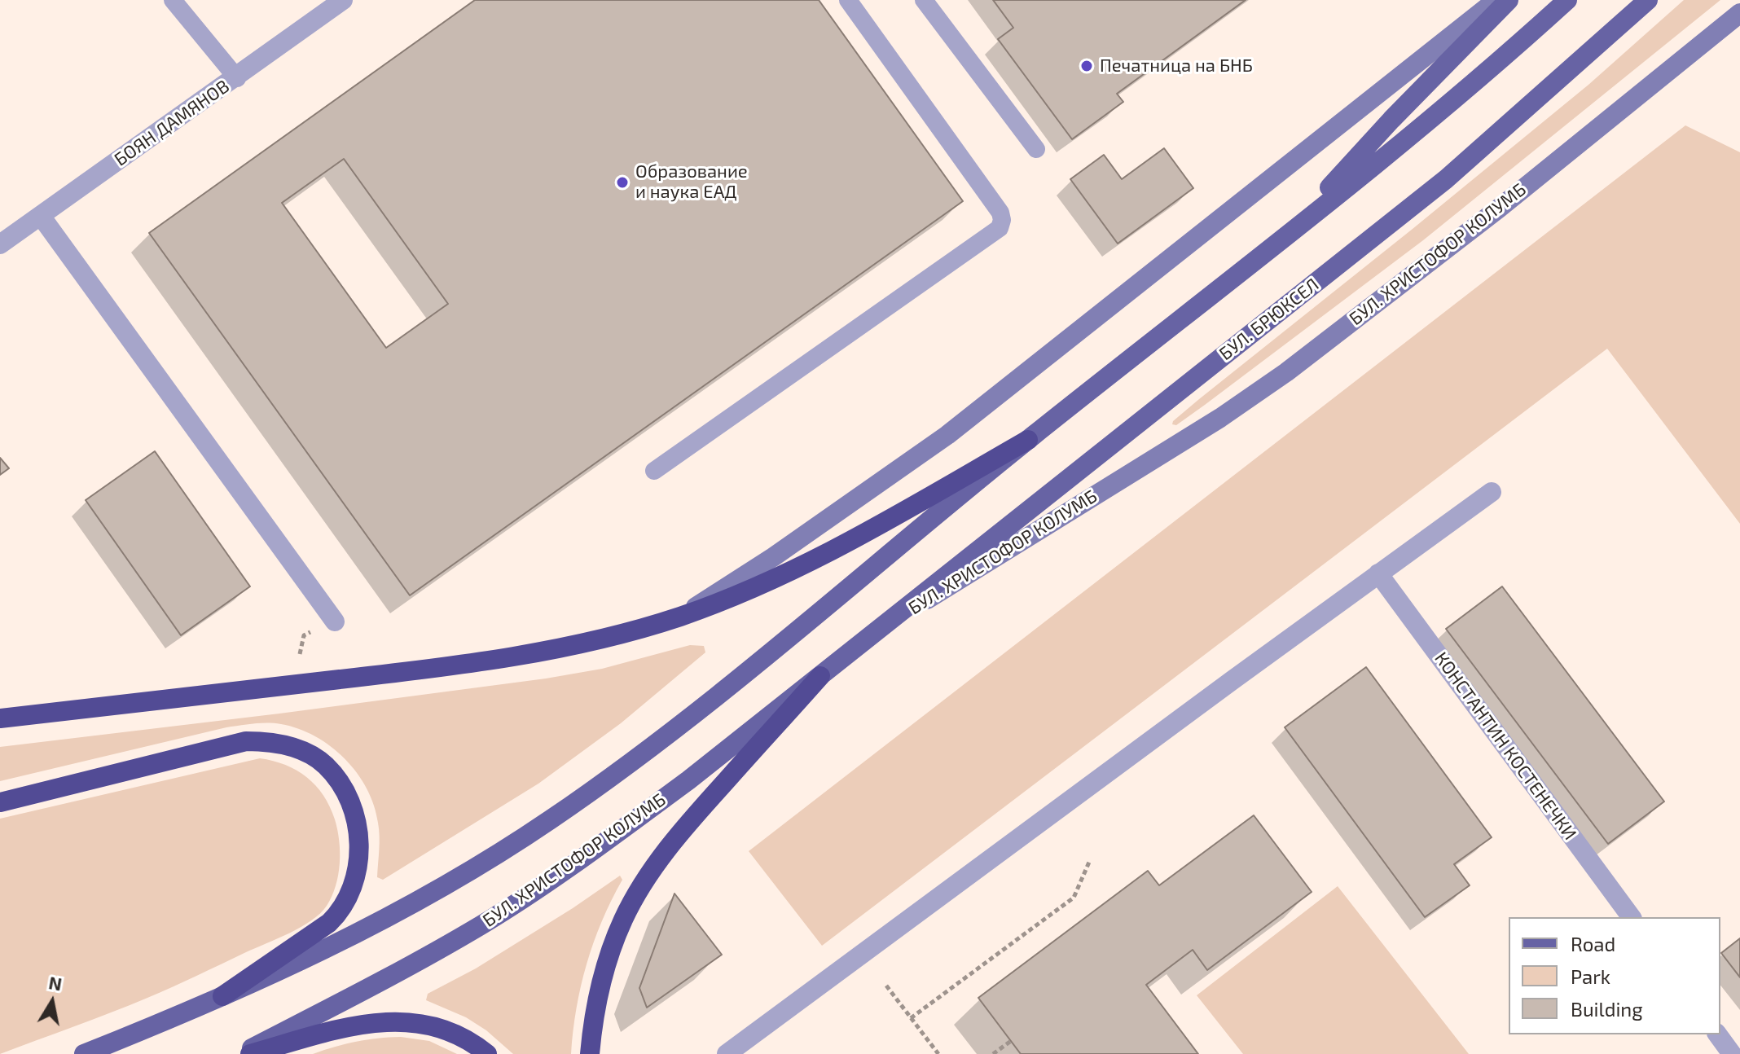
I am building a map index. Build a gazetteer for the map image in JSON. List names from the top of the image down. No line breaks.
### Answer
{"streets":{"main road":["БУЛ. ХРИСТОФОР КОЛУМБ","БУЛ. БРЮКСЕЛ"],"street":["БОЯН ДАМЯНОВ","КОНСТАНТИН КОСТЕНЕЧКИ"]},"crossings":[["БУЛ. ХРИСТОФОР КОЛУМБ","БУЛ. БРЮКСЕЛ"]],"places":["Печатница на БНБ","Образование и наука ЕАД"],"legend":["Road","Park","Building"],"north":"top"}
